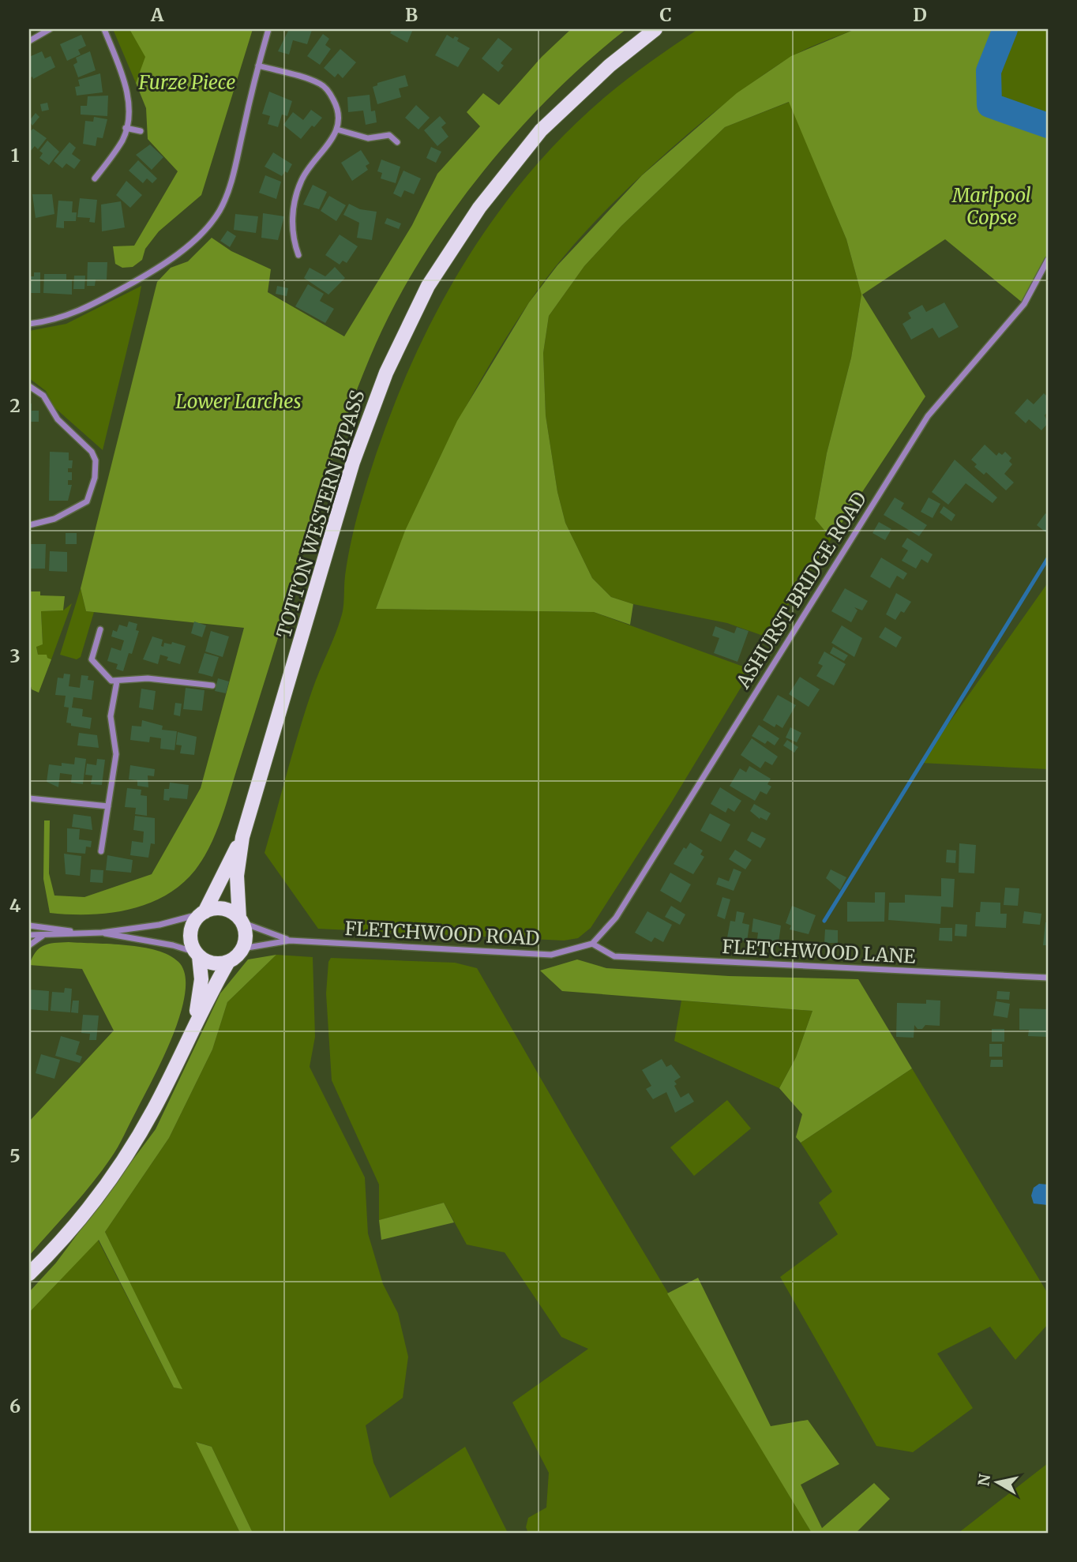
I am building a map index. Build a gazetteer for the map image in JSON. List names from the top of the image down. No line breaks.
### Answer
{"streets":{"main road":["TOTTON WESTERN BYPASS"],"street":["ASHURST BRIDGE ROAD","FLETCHWOOD ROAD","FLETCHWOOD LANE"]},"crossings":[["TOTTON WESTERN BYPASS","FLETCHWOOD ROAD"],["ASHURST BRIDGE ROAD","FLETCHWOOD ROAD"],["ASHURST BRIDGE ROAD","FLETCHWOOD LANE"],["FLETCHWOOD ROAD","FLETCHWOOD LANE"]],"parks":["Furze Piece","Marlpool Copse","Lower Larches"],"north":"left","grid":{"columns":["A","B","C","D"],"rows":["1","2","3","4","5","6"]}}
